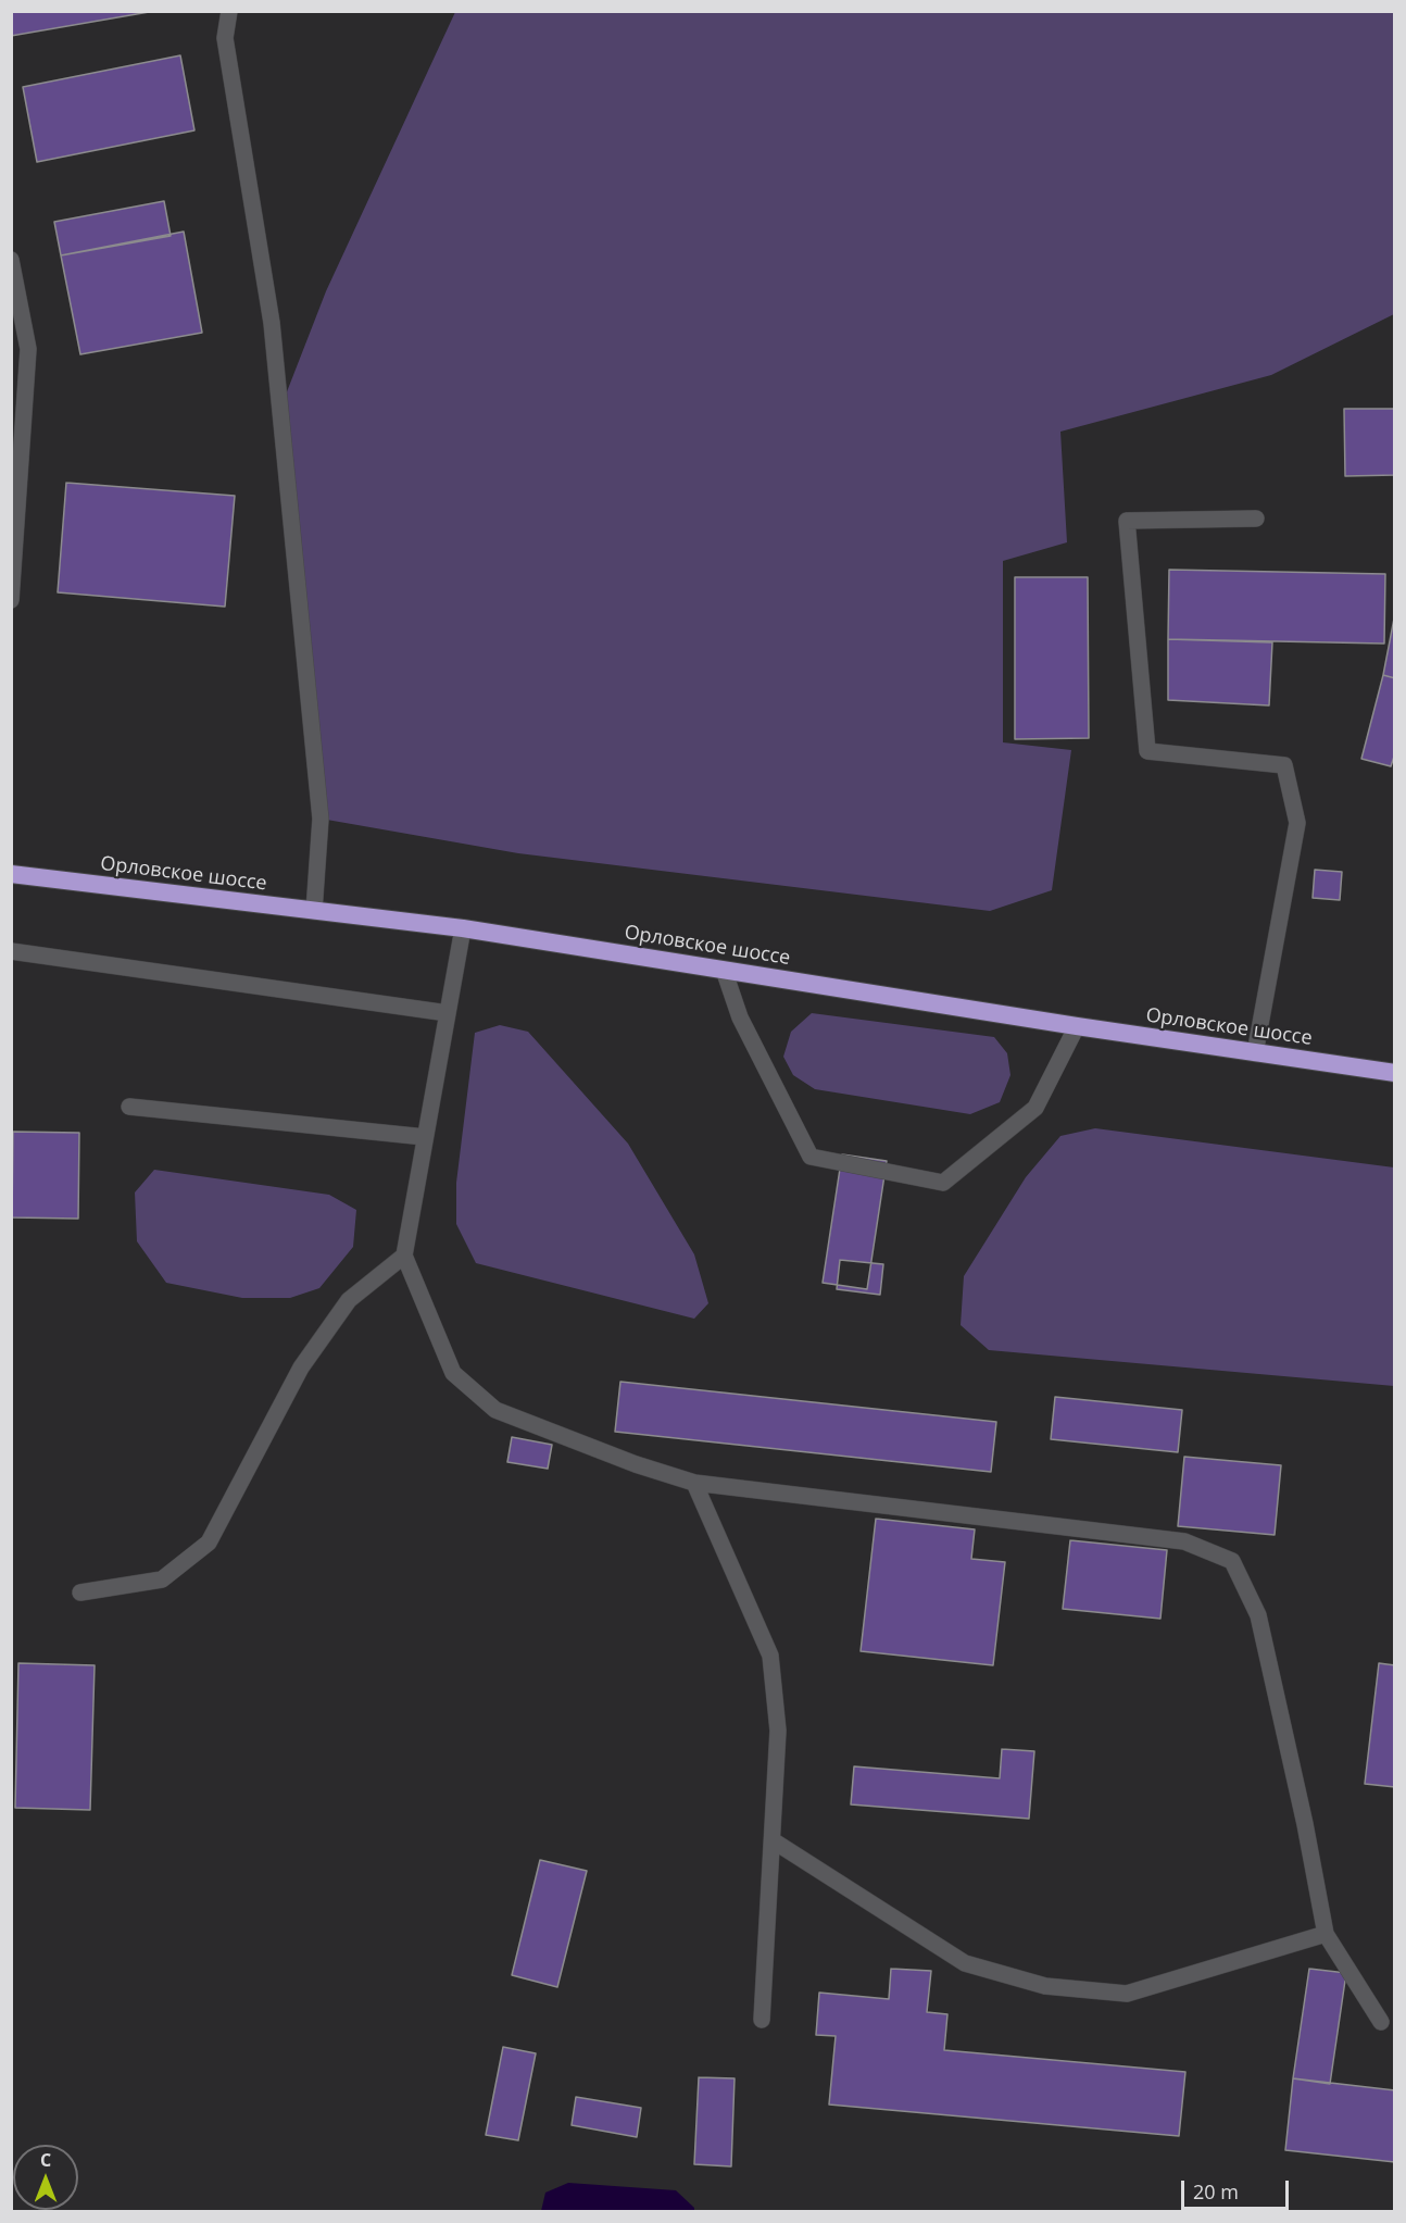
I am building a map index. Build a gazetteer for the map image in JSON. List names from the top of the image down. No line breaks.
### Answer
{"streets":{"highway":["Орловское шоссе"]},"scale_bar":"20 m","north":"top"}
